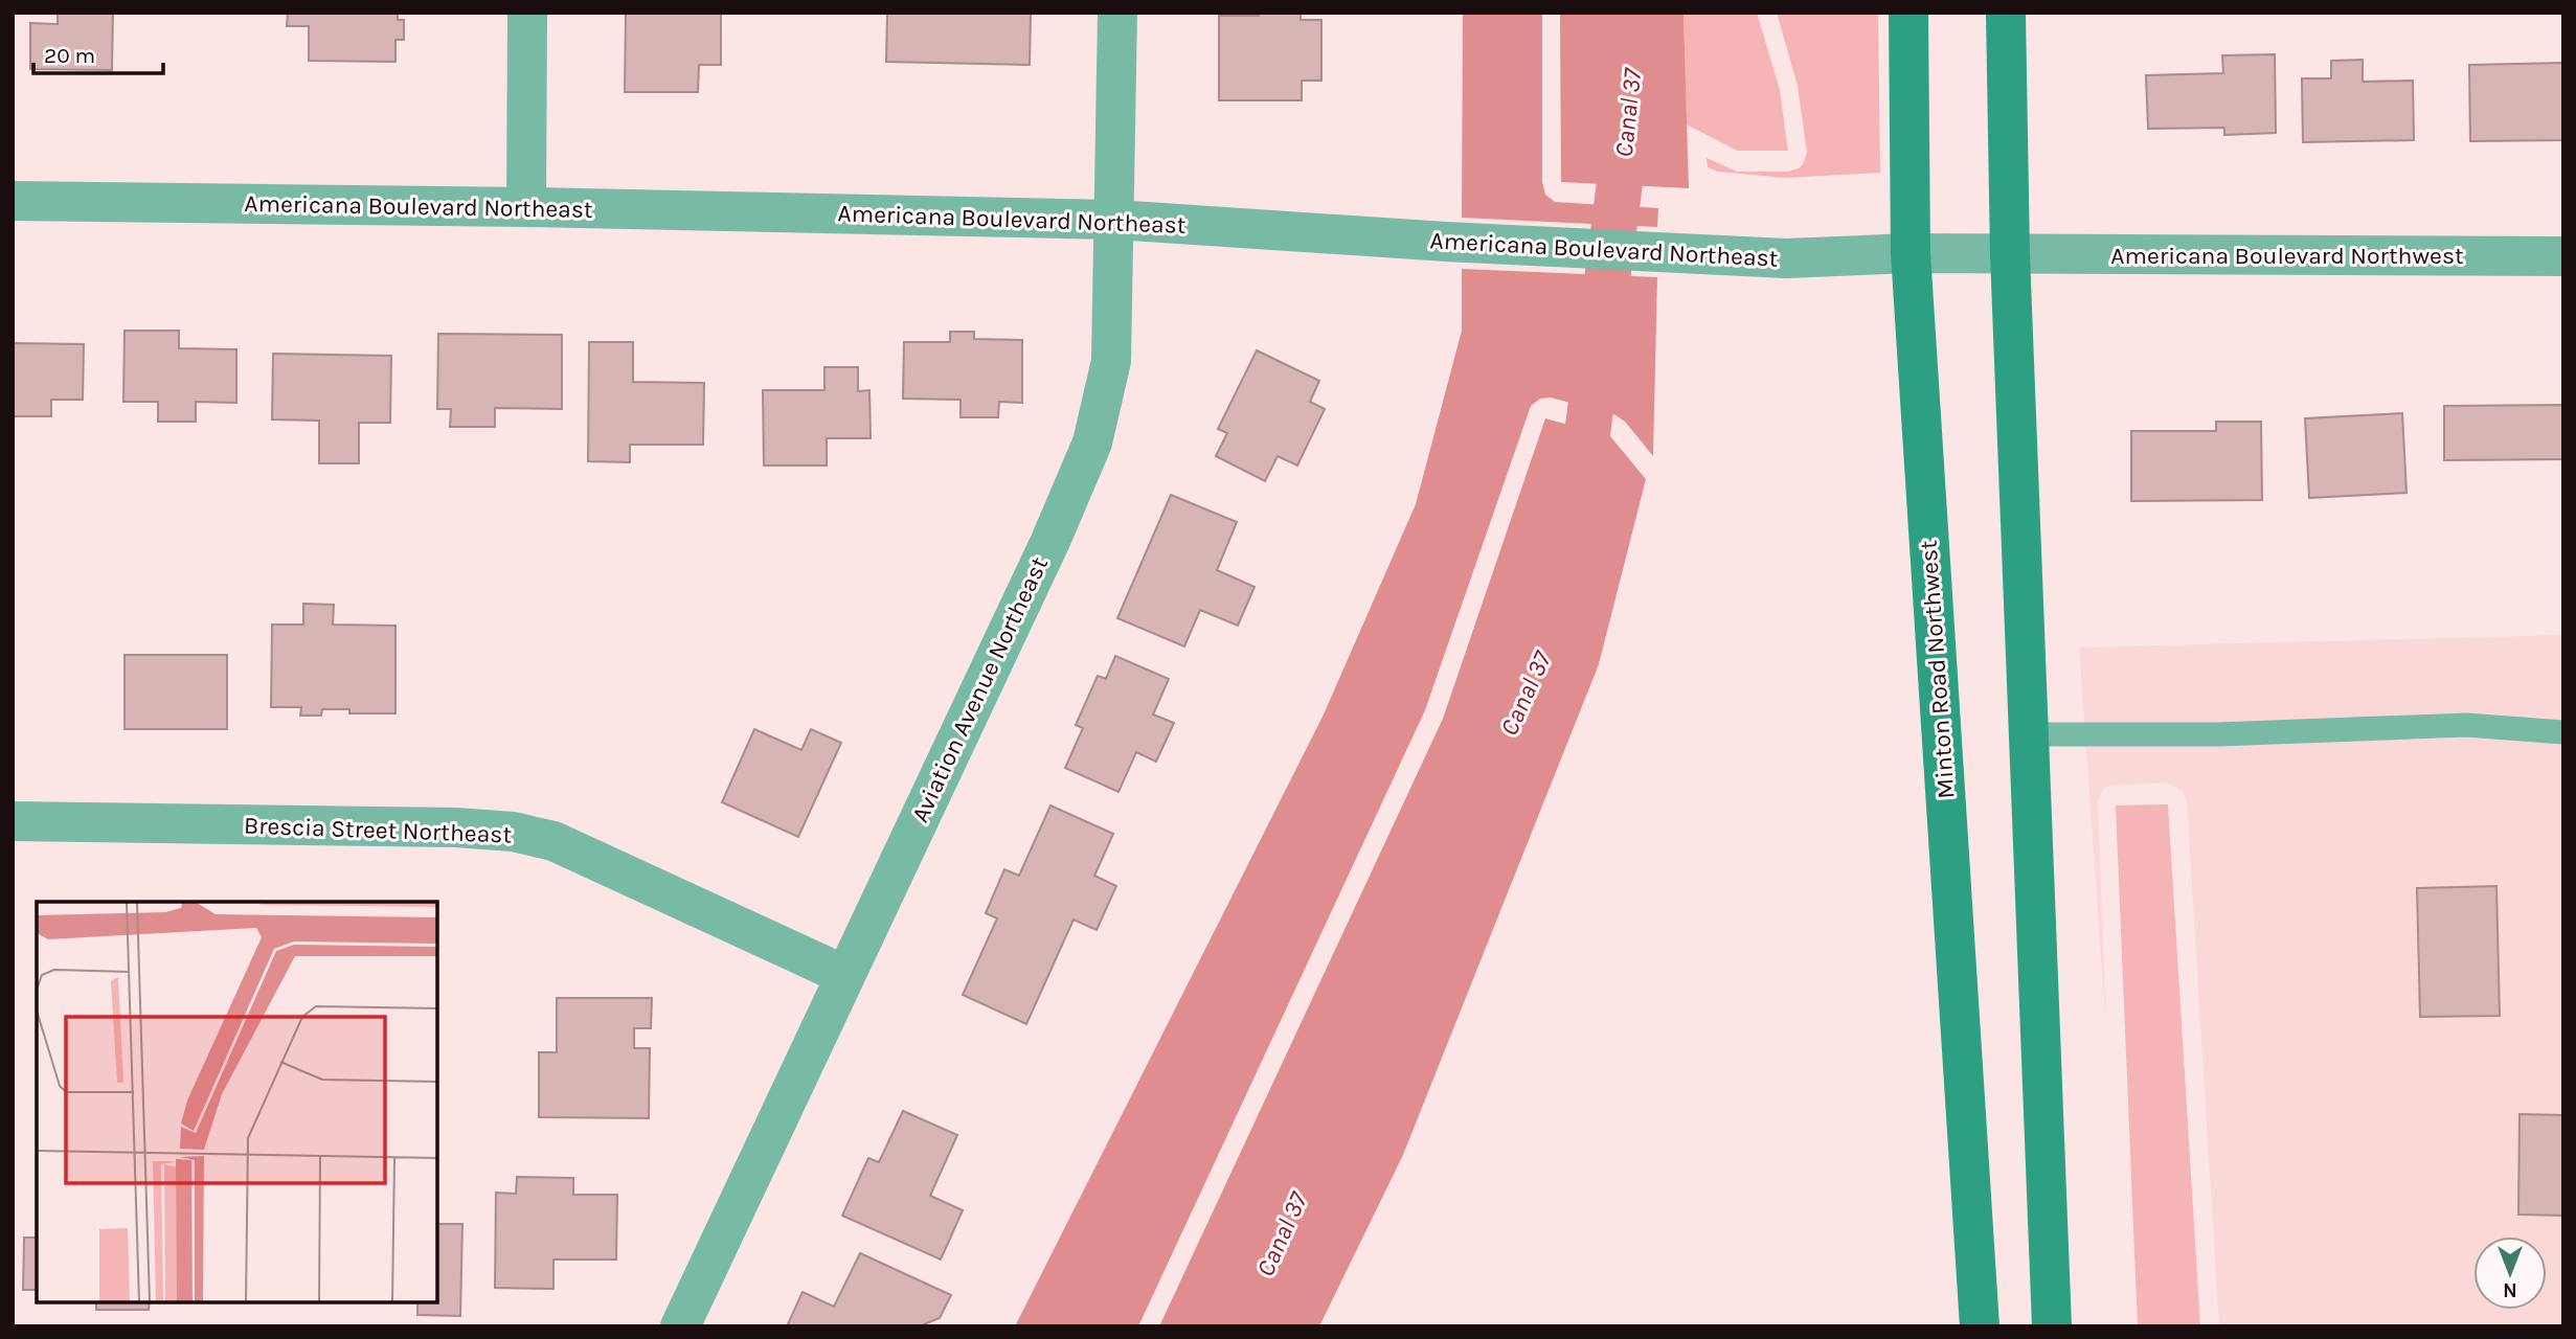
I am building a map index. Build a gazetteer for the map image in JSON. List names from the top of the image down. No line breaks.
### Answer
{"streets":{"main road":["Minton Road Northwest"],"street":["Americana Boulevard Northeast","Americana Boulevard Northwest","Aviation Avenue Northeast","Brescia Street Northeast"]},"crossings":[["Americana Boulevard Northeast","Americana Boulevard Northwest"],["Americana Boulevard Northeast","Minton Road Northwest"],["Americana Boulevard Northeast","Aviation Avenue Northeast"],["Aviation Avenue Northeast","Brescia Street Northeast"]],"water":["Canal 37"],"scale_bar":"20 m","north":"bottom"}
